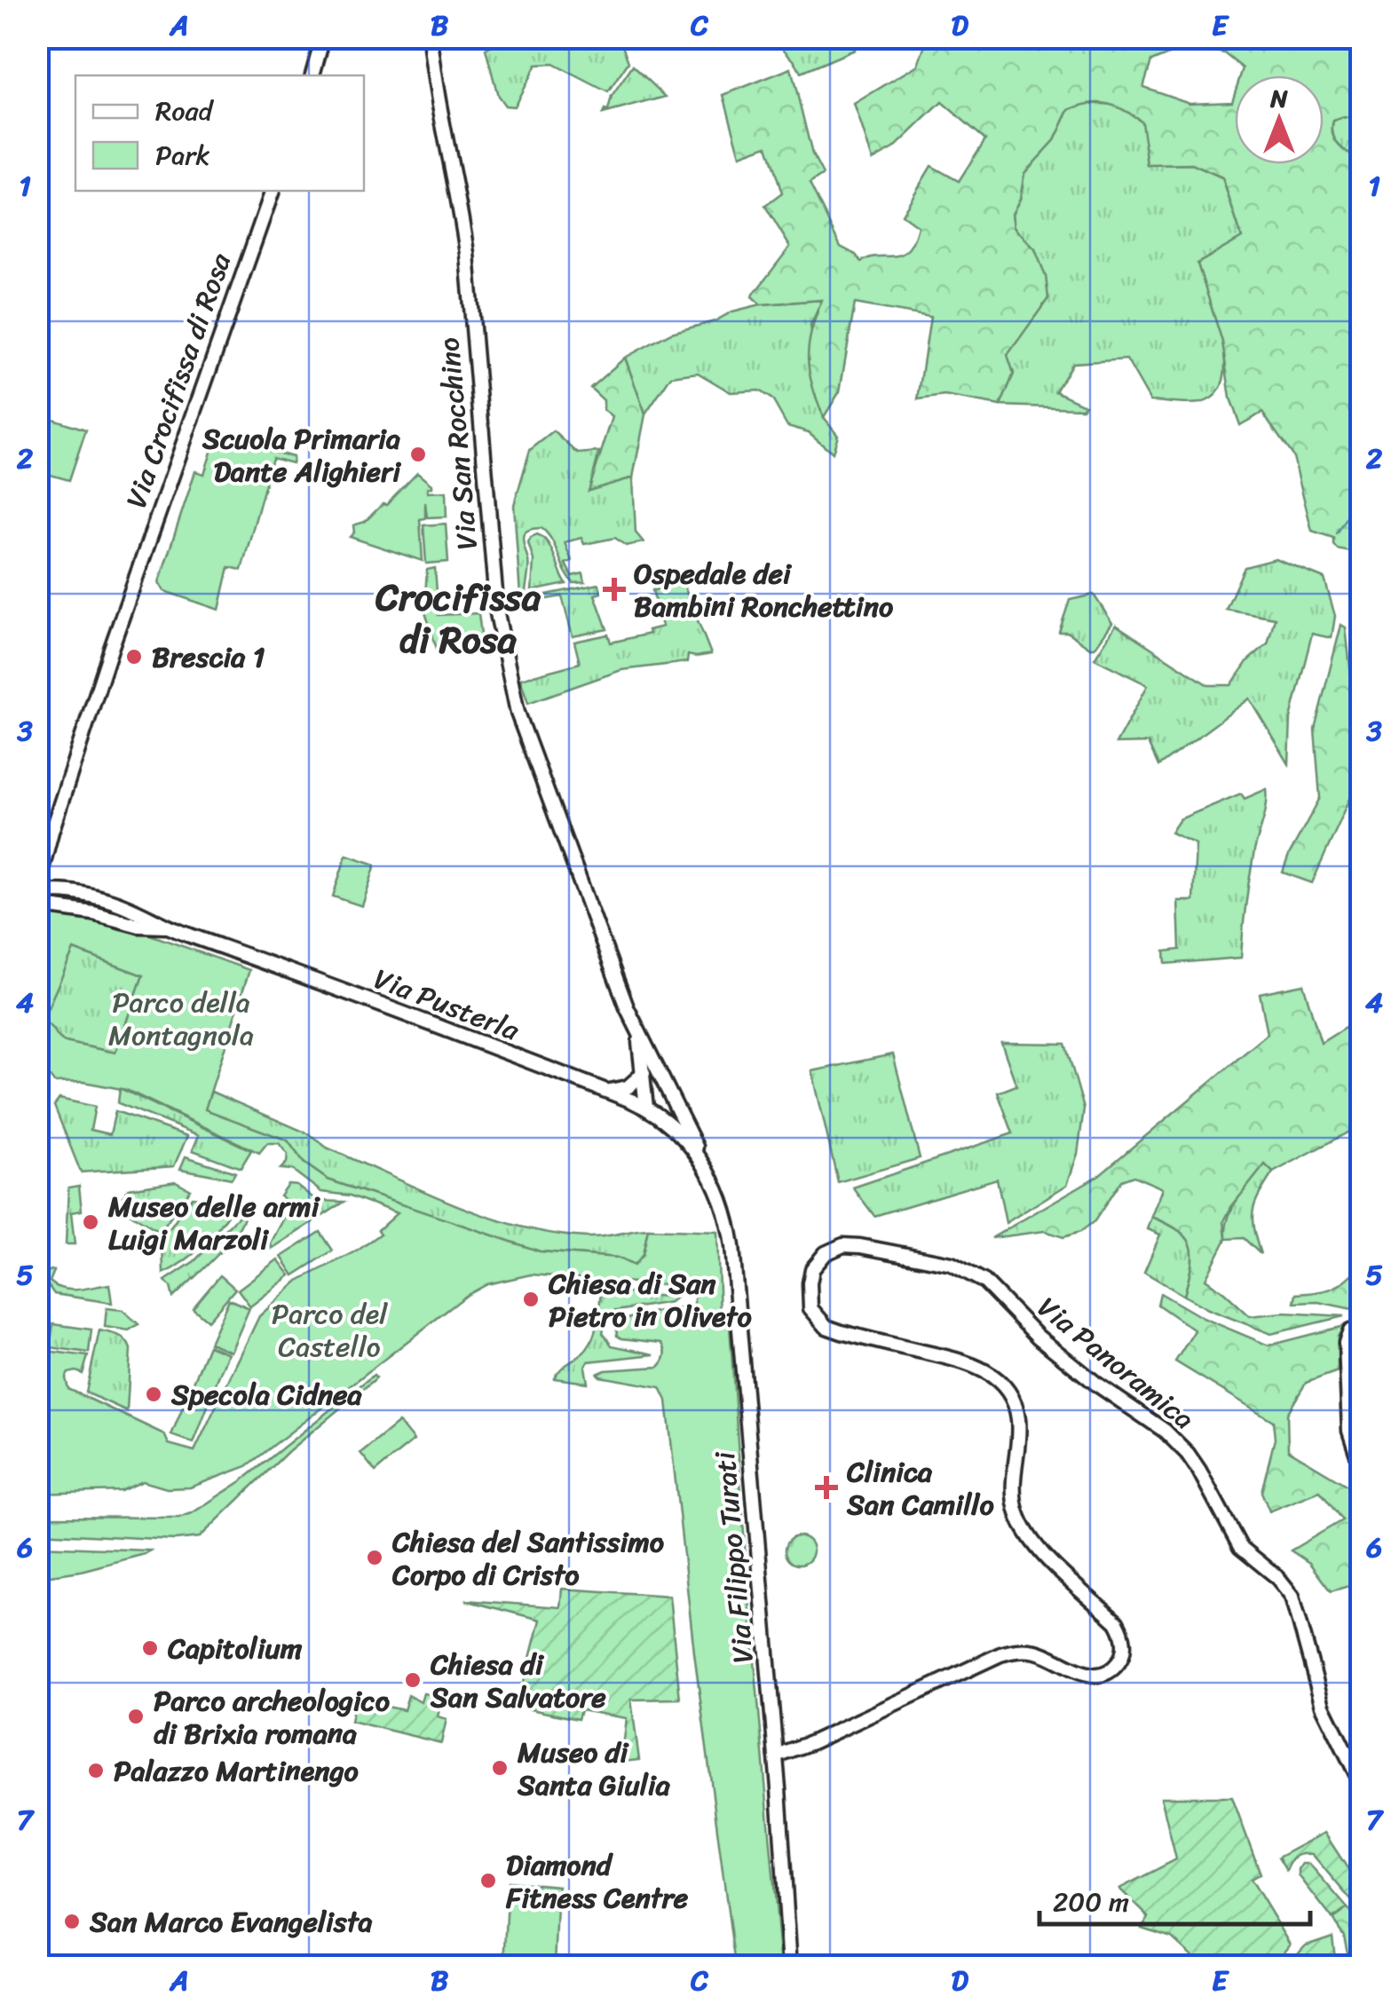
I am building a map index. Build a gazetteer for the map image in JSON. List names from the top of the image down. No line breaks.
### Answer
{"streets":{"street":["Via Crocifissa di Rosa","Via San Rocchino","Via Pusterla","Via Panoramica","Via Filippo Turati"]},"crossings":[["Via San Rocchino","Via Pusterla"],["Via San Rocchino","Via Filippo Turati"],["Via Pusterla","Via Filippo Turati"],["Via Panoramica","Via Filippo Turati"]],"districts":["Crocifissa di Rosa"],"parks":["Parco della Montagnola","Parco del Castello"],"places":{"other":["Scuola Primaria Dante Alighieri","Brescia 1","Museo delle armi Luigi Marzoli","Chiesa di San Pietro in Oliveto","Specola Cidnea","Chiesa del Santissimo Corpo di Cristo","Capitolium","Chiesa di San Salvatore","Parco archeologico di Brixia romana","Museo di Santa Giulia","Palazzo Martinengo","Diamond Fitness Centre","San Marco Evangelista"],"health":["Ospedale dei Bambini Ronchettino","Clinica San Camillo"]},"legend":["Road","Park"],"scale_bar":"200 m","north":"top","grid":{"columns":["A","B","C","D","E"],"rows":["1","2","3","4","5","6","7"]}}
